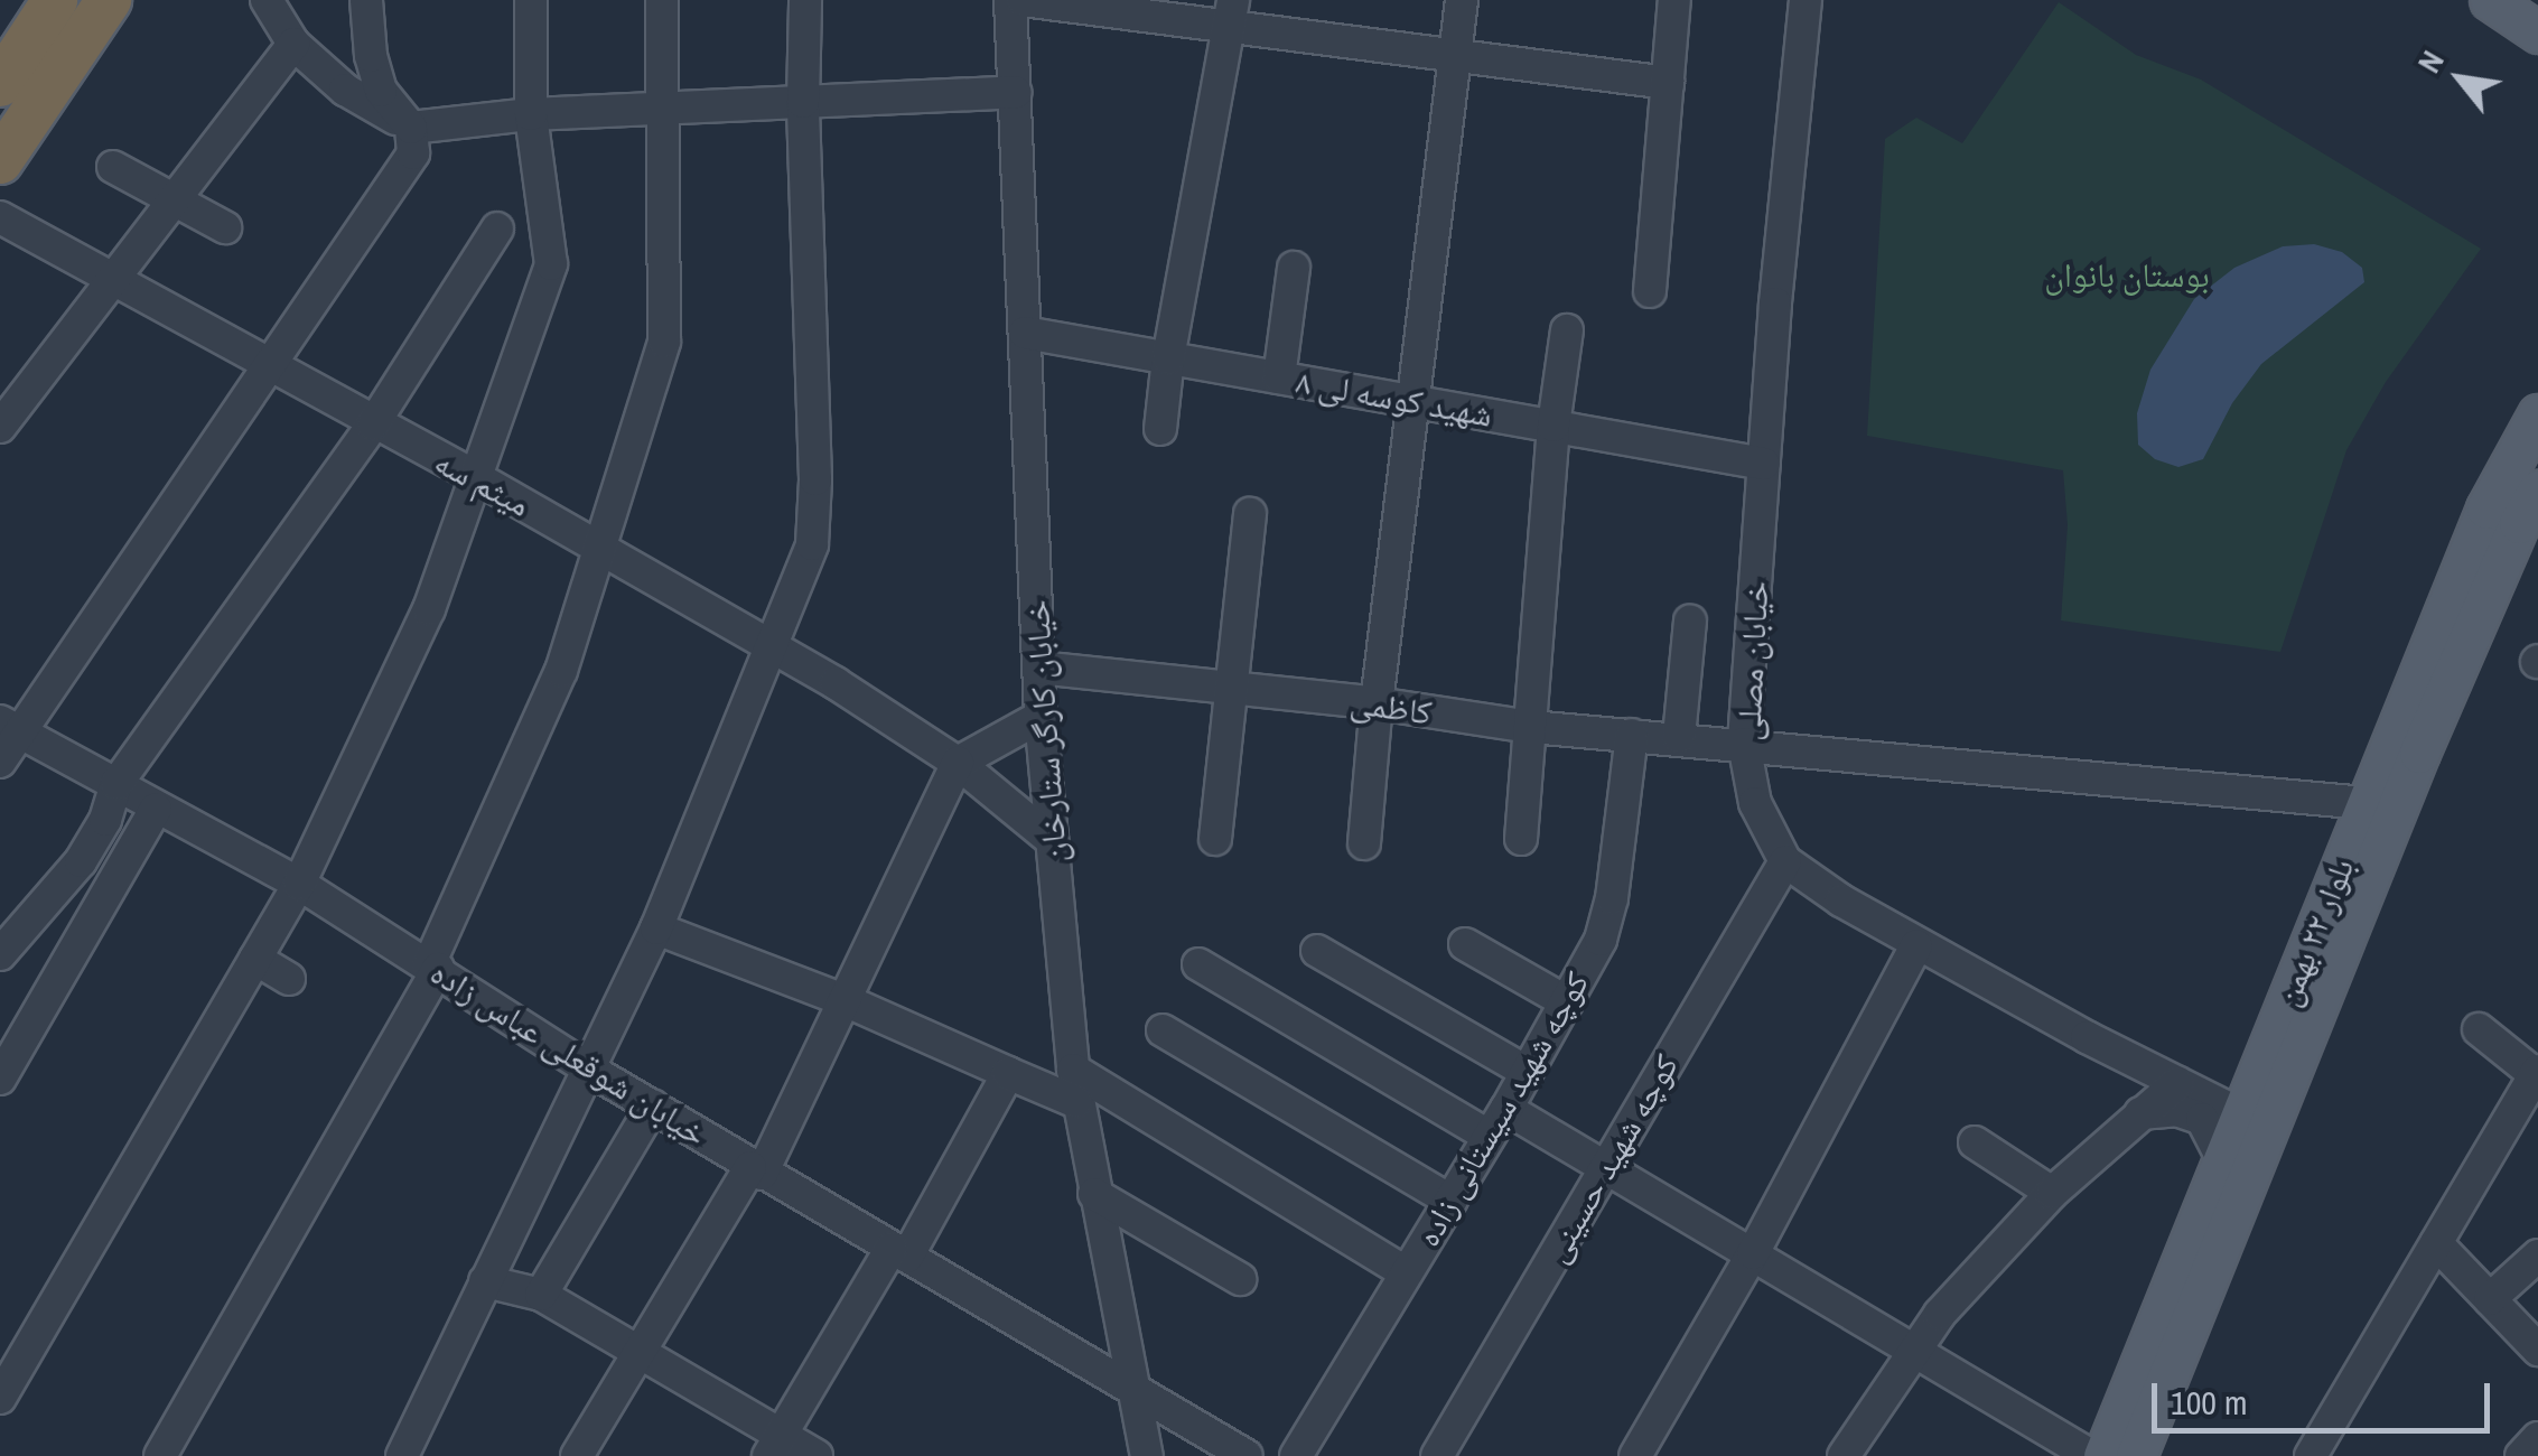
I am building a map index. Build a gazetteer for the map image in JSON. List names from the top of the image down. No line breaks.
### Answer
{"streets":{"main road":["بلوار ۲۲ بهمن"],"street":["شهید کوسه لی ۸","میثم سه","خیابان مصلی","کاظمی","خیابان کارگر ستارخان","خیابان شوقعلی عباس زاده","کوچه شهید سیستانی زاده","کوچه شهید حسینی"]},"crossings":[["شهید کوسه لی ۸","خیابان مصلی"],["شهید کوسه لی ۸","خیابان کارگر ستارخان"],["میثم سه","خیابان کارگر ستارخان"],["خیابان مصلی","کاظمی"],["خیابان مصلی","بلوار ۲۲ بهمن"],["خیابان مصلی","کوچه شهید حسینی"],["کاظمی","خیابان کارگر ستارخان"],["کاظمی","بلوار ۲۲ بهمن"],["کاظمی","کوچه شهید سیستانی زاده"],["خیابان کارگر ستارخان","خیابان شوقعلی عباس زاده"]],"parks":["بوستان بانوان"],"scale_bar":"100 m","north":"top left"}
